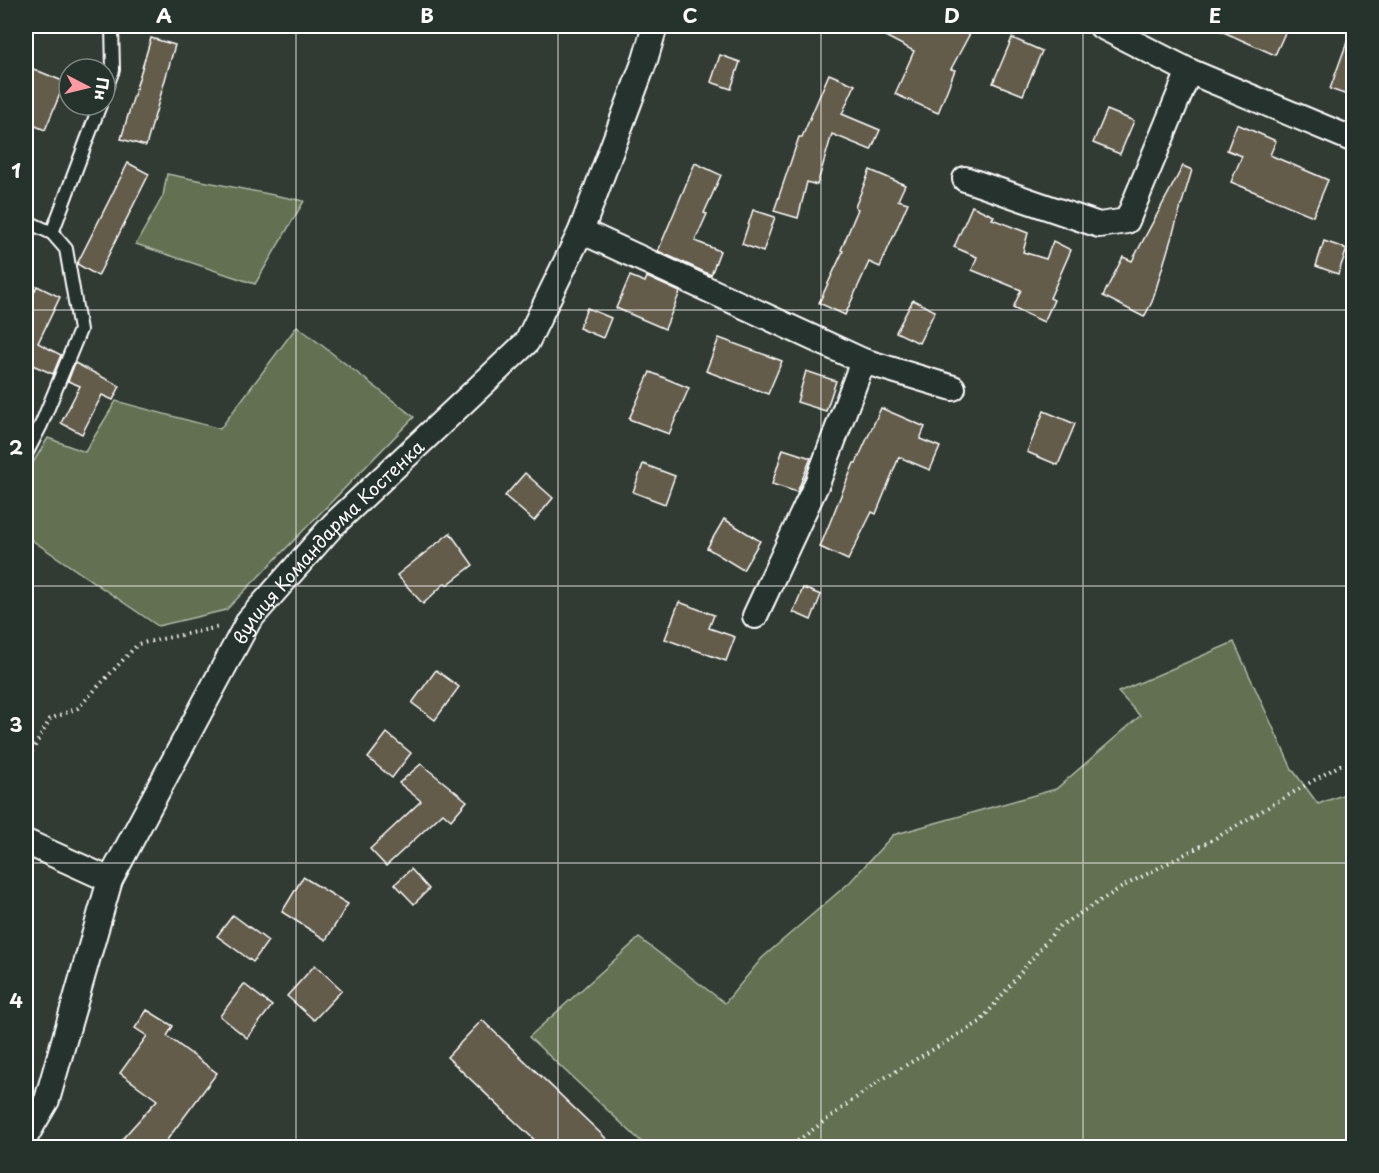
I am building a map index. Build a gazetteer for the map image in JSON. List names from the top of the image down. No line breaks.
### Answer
{"streets":{"street":["вулиця Командарма Костенка"]},"north":"right","grid":{"columns":["A","B","C","D","E"],"rows":["1","2","3","4"]}}
